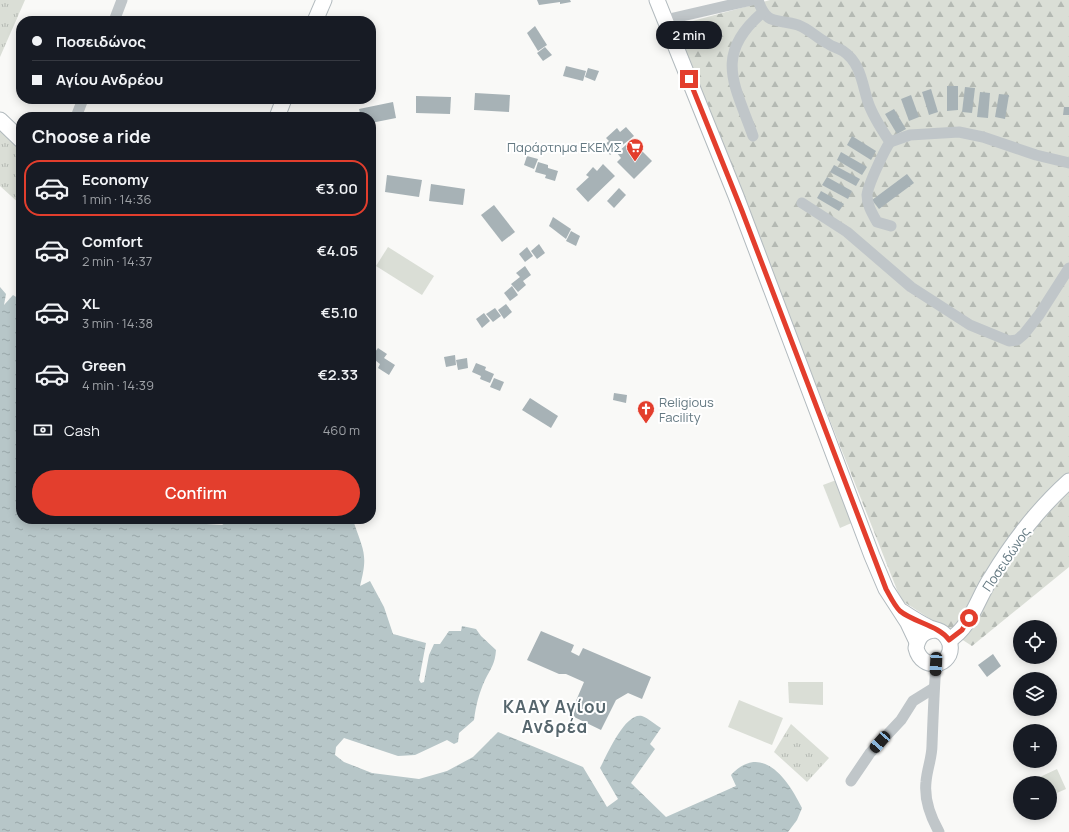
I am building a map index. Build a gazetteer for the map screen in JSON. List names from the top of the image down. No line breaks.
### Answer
{"streets":{"main road":["Ποσειδώνος"]},"districts":["ΚΑΑΥ Αγίου Ανδρέα"],"places":{"supermarket":["Παράρτημα ΕΚΕΜΣ"],"church":["Religious Facility"]},"page":{"banner":["Ποσειδώνος","Αγίου Ανδρέου"],"bubble":"2 min","heading":"Choose a ride","list":[{"name":"Economy","note":"1 min · 14:36","value":"€3.00"},{"name":"Comfort","note":"2 min · 14:37","value":"€4.05"},{"name":"XL","note":"3 min · 14:38","value":"€5.10"},{"name":"Green","note":"4 min · 14:39","value":"€2.33"}],"pay":["Cash","460 m"],"buttons":"Confirm","map_buttons":["+","−"]}}
